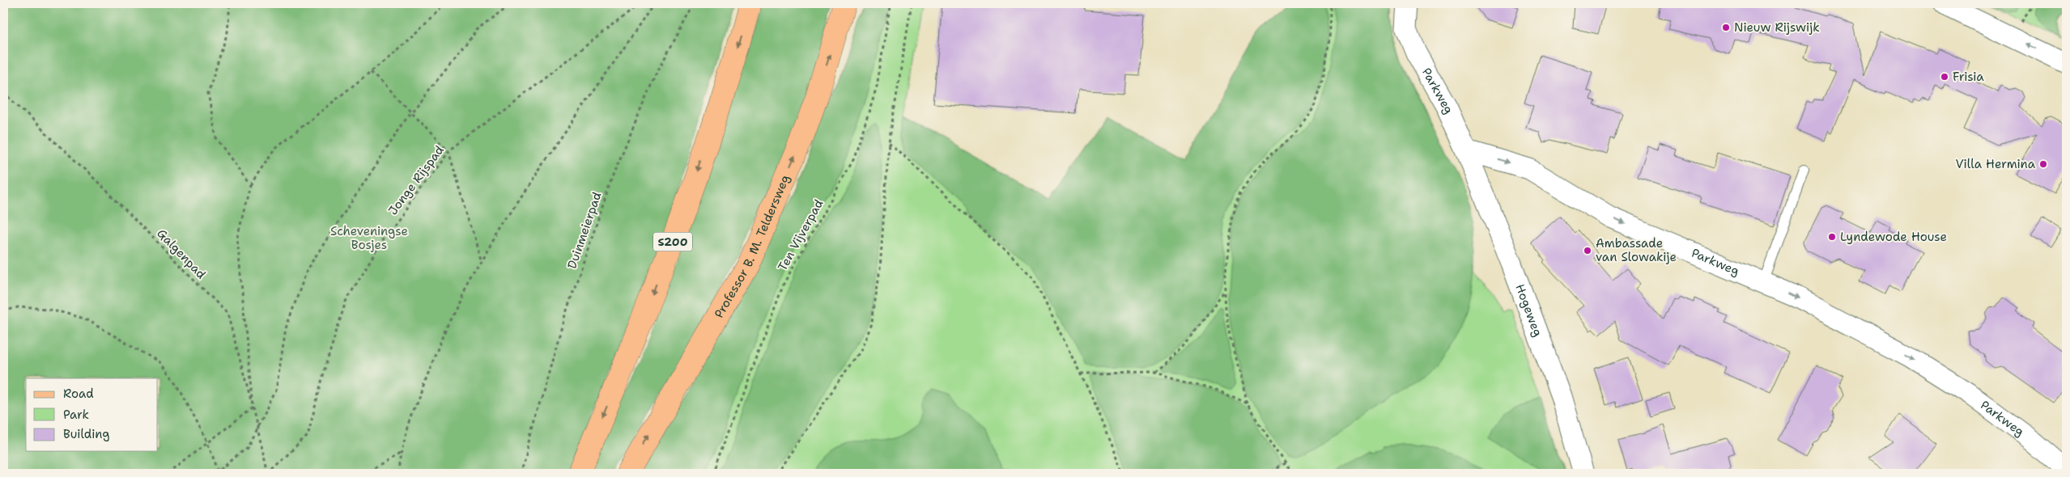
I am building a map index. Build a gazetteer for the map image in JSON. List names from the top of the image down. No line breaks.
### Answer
{"streets":{"main road":["S200","Professor B. M. Teldersweg"],"street":["Parkweg","Hogeweg"],"path":["Jonge Rijspad","Duinmeierpad","Ten Vijverpad","Galgenpad"]},"crossings":[["Parkweg","Hogeweg"],["Jonge Rijspad","Galgenpad"]],"one_way":["Parkweg"],"parks":["Scheveningse Bosjes"],"places":["Nieuw Rijswijk","Frisia","Villa Hermina","Lyndewode House","Ambassade van Slowakije"],"legend":["Road","Park","Building"]}
